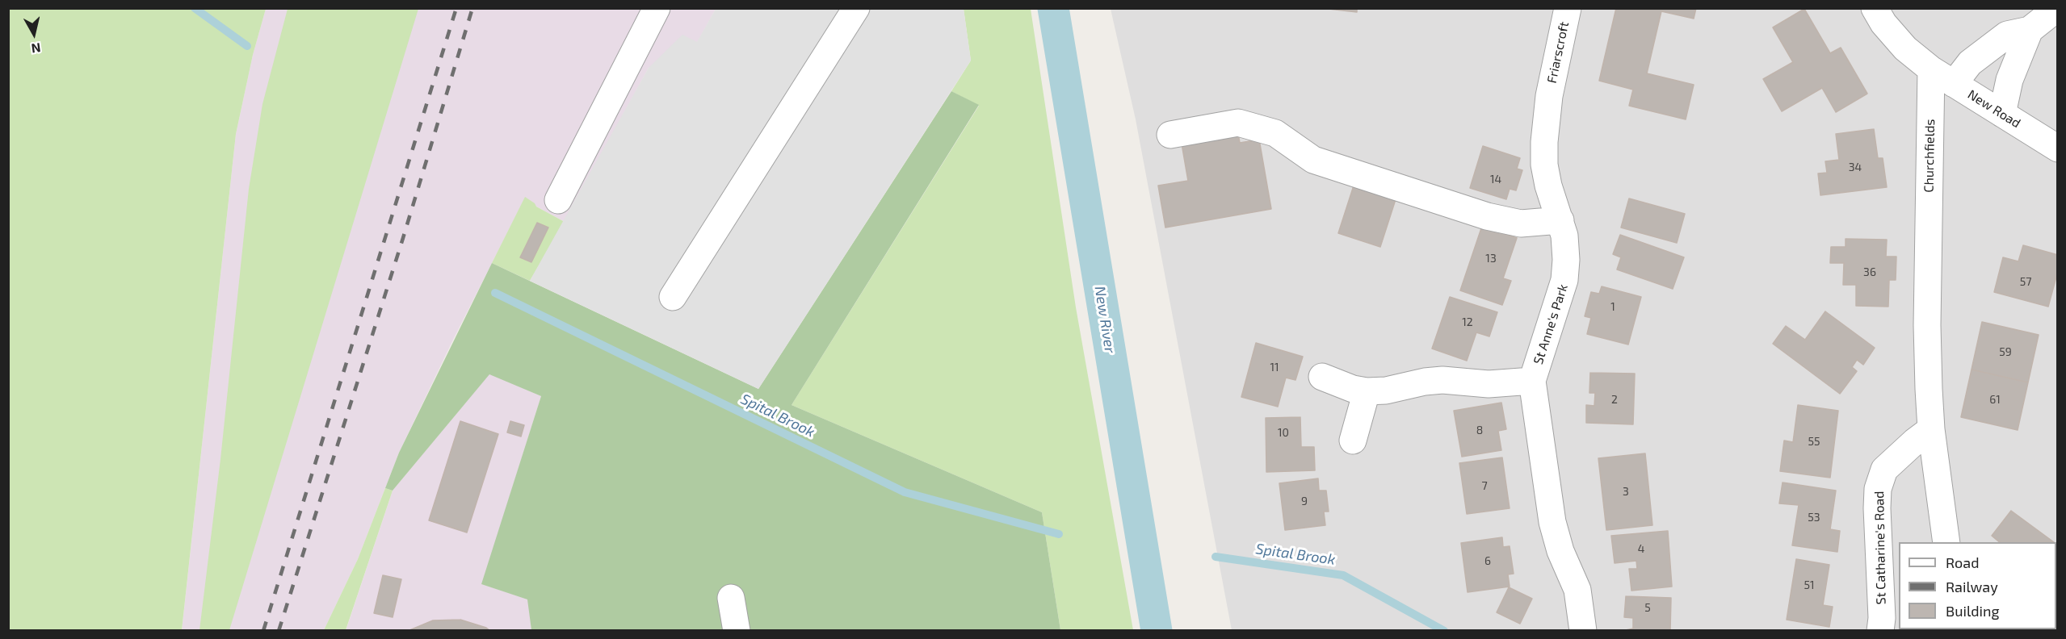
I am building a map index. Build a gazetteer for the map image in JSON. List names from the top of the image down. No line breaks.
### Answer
{"streets":{"street":["Friarscroft","New Road","Churchfields","St Anne's Park","St Catharine's Road"]},"crossings":[["Friarscroft","St Anne's Park"],["New Road","Churchfields"],["Churchfields","St Catharine's Road"]],"water":["New River","Spital Brook"],"house_numbers":["34","14","13","36","57","1","12","59","11","2","61","8","10","55","7","3","9","53","4","6","51","5"],"legend":["Road","Railway","Building"],"north":"bottom"}
